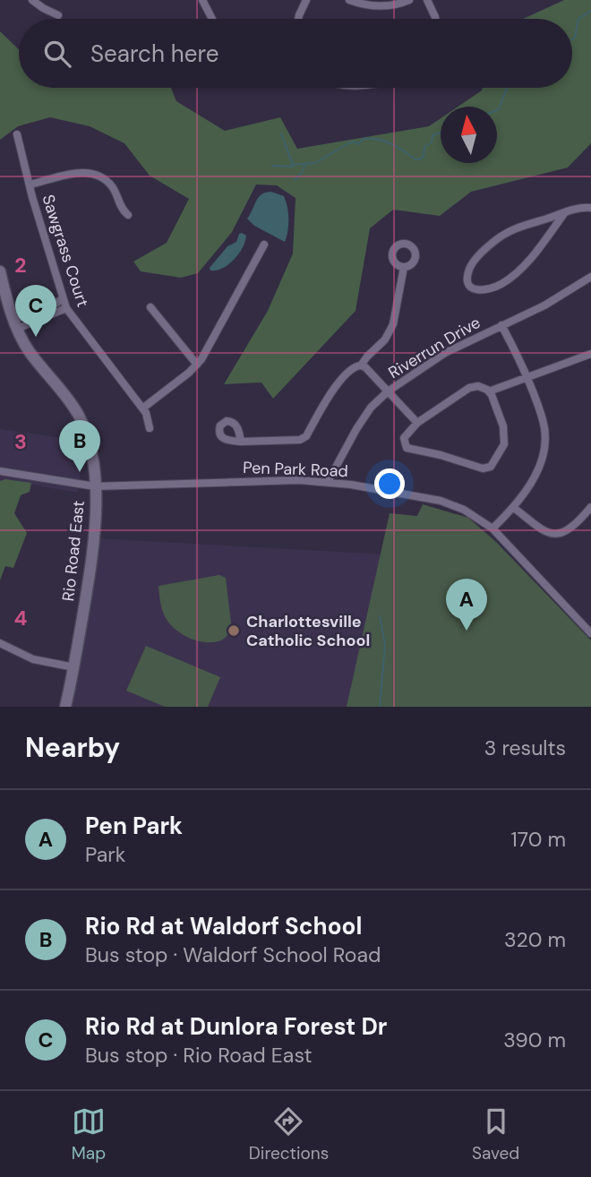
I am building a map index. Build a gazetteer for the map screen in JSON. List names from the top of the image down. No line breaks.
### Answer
{"streets":{"street":["Sawgrass Court","Riverrun Drive","Pen Park Road","Rio Road East"]},"crossings":[["Riverrun Drive","Pen Park Road"],["Pen Park Road","Rio Road East"]],"places":["Charlottesville Catholic School"],"north":"top","page":{"search":"Search here","pins":["C","B","A"],"heading":["Nearby","3 results"],"list":[{"mark":"A","name":"Pen Park","note":"Park","value":"170 m"},{"mark":"B","name":"Rio Rd at Waldorf School","note":"Bus stop · Waldorf School Road","value":"320 m"},{"mark":"C","name":"Rio Rd at Dunlora Forest Dr","note":"Bus stop · Rio Road East","value":"390 m"}],"nav":["Map","Directions","Saved"]},"grid":{"rows":["2","3","4"]}}
